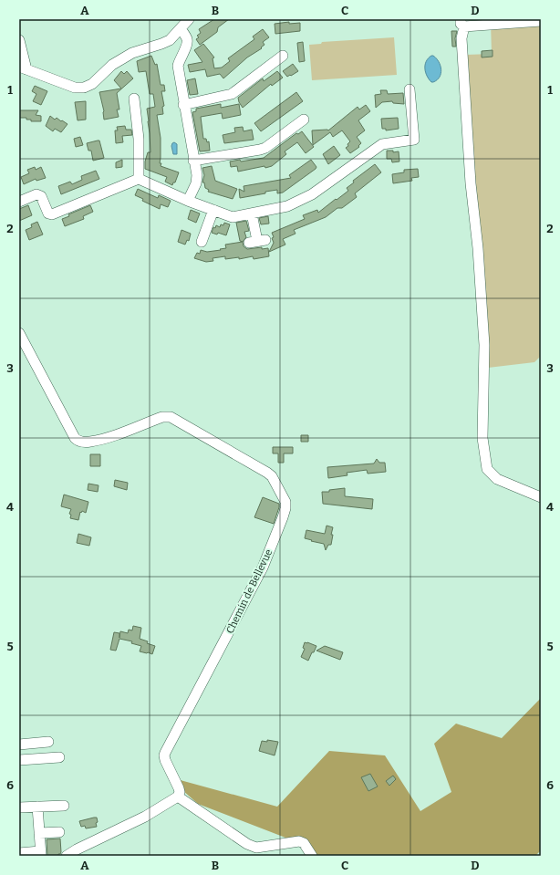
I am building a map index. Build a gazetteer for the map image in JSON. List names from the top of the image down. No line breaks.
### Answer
{"streets":{"street":["Chemin de Bellevue"]},"grid":{"columns":["A","B","C","D"],"rows":["1","2","3","4","5","6"]}}
